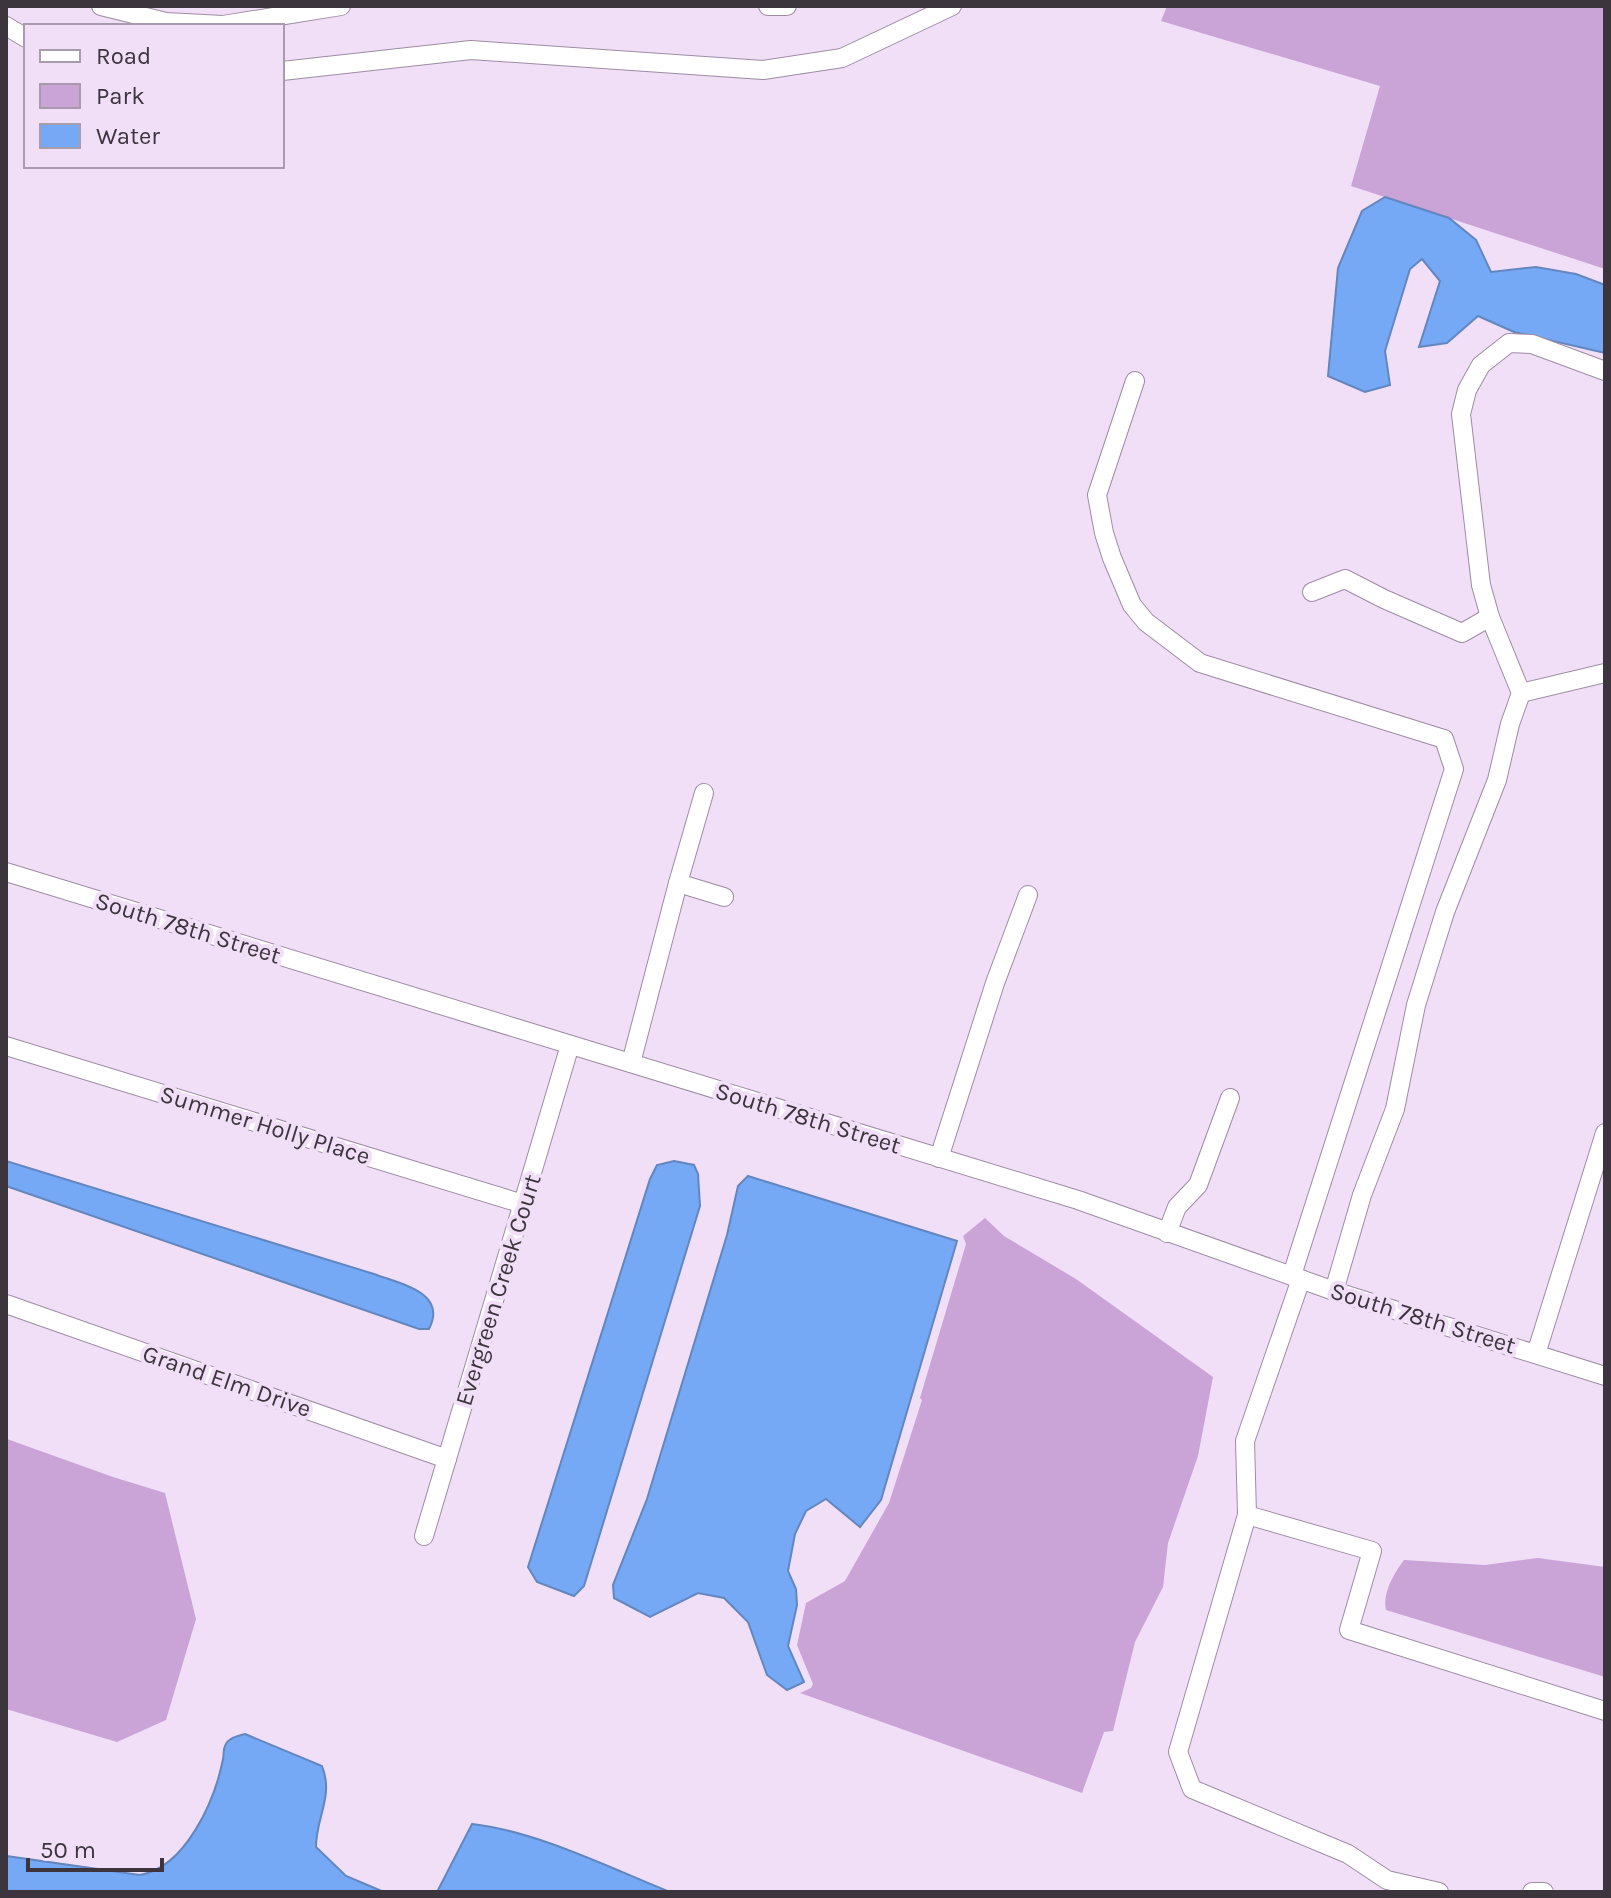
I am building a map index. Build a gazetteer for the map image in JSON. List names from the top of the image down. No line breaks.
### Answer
{"streets":{"street":["South 78th Street","Summer Holly Place","Evergreen Creek Court","Grand Elm Drive"]},"crossings":[["South 78th Street","Evergreen Creek Court"],["Summer Holly Place","Evergreen Creek Court"],["Evergreen Creek Court","Grand Elm Drive"]],"legend":["Road","Park","Water"],"scale_bar":"50 m"}
